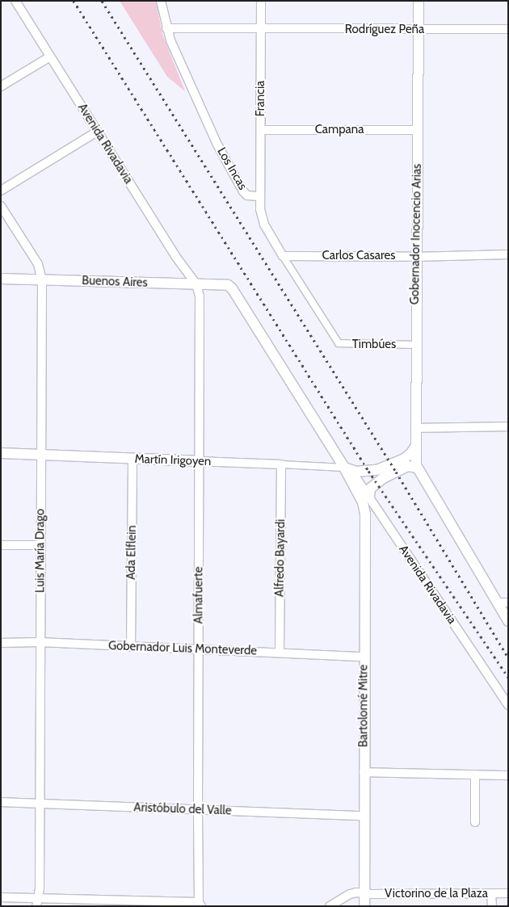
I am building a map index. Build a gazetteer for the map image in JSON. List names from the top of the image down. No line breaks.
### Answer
{"streets":{"street":["Rodríguez Peña","Francia","Campana","Avenida Rivadavia","Los Incas","Gobernador Inocencio Arias","Carlos Casares","Buenos Aires","Timbúes","Martín Irigoyen","Luis María Drago","Ada Elflein","Alfredo Bayardi","Almafuerte","Gobernador Luis Monteverde","Bartolomé Mitre","Aristóbulo del Valle","Victorino de la Plaza"]},"crossings":[["Rodríguez Peña","Francia"],["Rodríguez Peña","Los Incas"],["Rodríguez Peña","Gobernador Inocencio Arias"],["Francia","Campana"],["Francia","Los Incas"],["Campana","Gobernador Inocencio Arias"],["Avenida Rivadavia","Buenos Aires"],["Avenida Rivadavia","Martín Irigoyen"],["Avenida Rivadavia","Almafuerte"],["Avenida Rivadavia","Bartolomé Mitre"],["Los Incas","Carlos Casares"],["Los Incas","Timbúes"],["Gobernador Inocencio Arias","Carlos Casares"],["Gobernador Inocencio Arias","Timbúes"],["Buenos Aires","Luis María Drago"],["Buenos Aires","Almafuerte"],["Martín Irigoyen","Luis María Drago"],["Martín Irigoyen","Ada Elflein"],["Martín Irigoyen","Alfredo Bayardi"],["Martín Irigoyen","Almafuerte"],["Luis María Drago","Gobernador Luis Monteverde"],["Luis María Drago","Aristóbulo del Valle"],["Ada Elflein","Gobernador Luis Monteverde"],["Alfredo Bayardi","Gobernador Luis Monteverde"],["Almafuerte","Gobernador Luis Monteverde"],["Almafuerte","Aristóbulo del Valle"],["Gobernador Luis Monteverde","Bartolomé Mitre"],["Bartolomé Mitre","Aristóbulo del Valle"],["Bartolomé Mitre","Victorino de la Plaza"]]}
